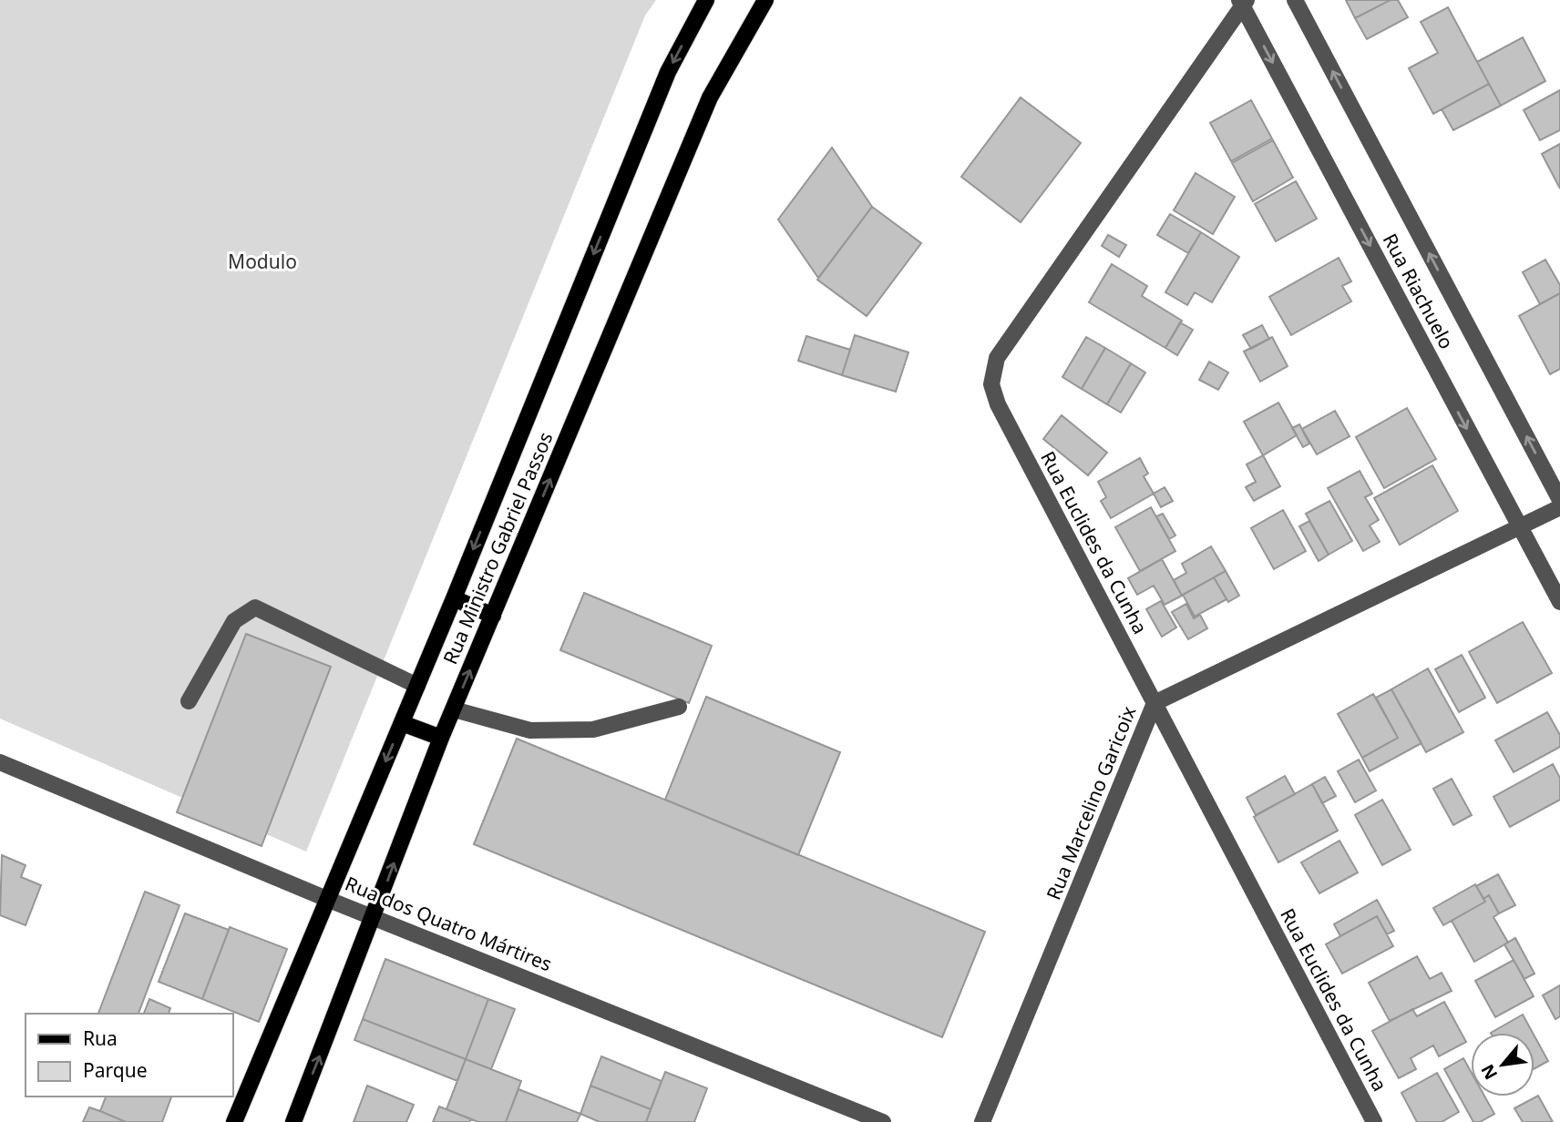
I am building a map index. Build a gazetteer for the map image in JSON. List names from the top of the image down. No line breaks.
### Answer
{"streets":{"main road":["Rua Ministro Gabriel Passos"],"street":["Rua Riachuelo","Rua Euclides da Cunha","Rua Marcelino Garicoix","Rua dos Quatro Mártires"]},"crossings":[["Rua Riachuelo","Rua Euclides da Cunha"],["Rua Riachuelo","Rua Marcelino Garicoix"],["Rua Euclides da Cunha","Rua Marcelino Garicoix"],["Rua Ministro Gabriel Passos","Rua dos Quatro Mártires"]],"parks":["Modulo"],"legend":["Rua","Parque"],"north":"bottom left"}
